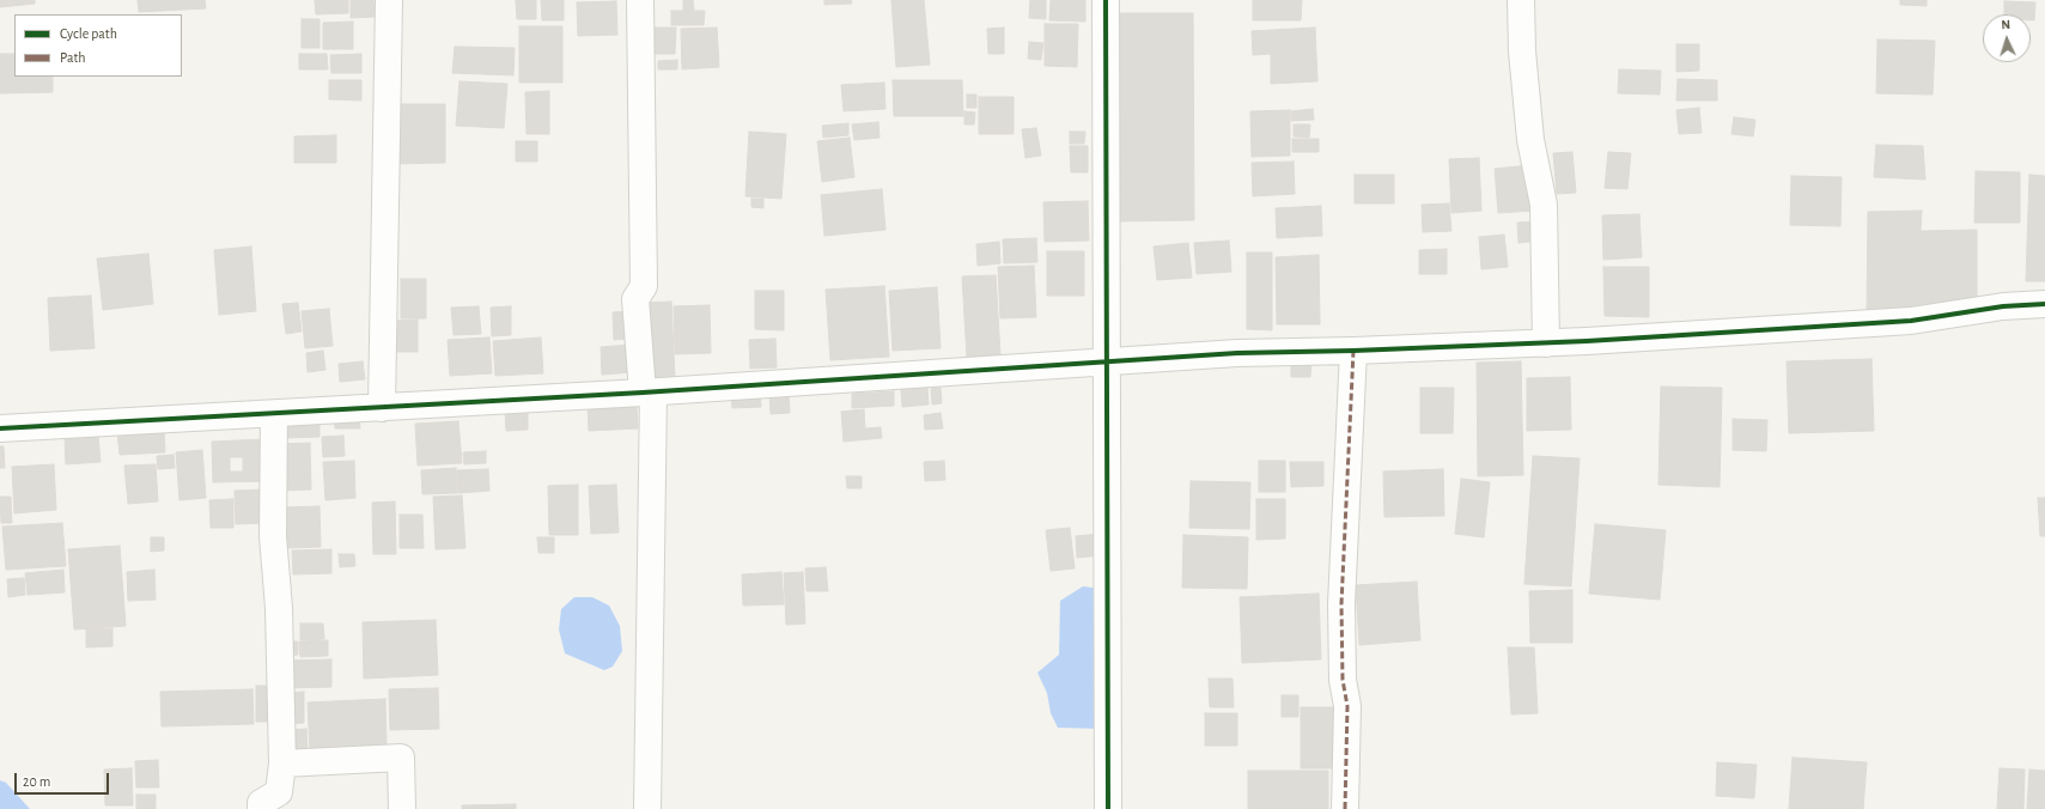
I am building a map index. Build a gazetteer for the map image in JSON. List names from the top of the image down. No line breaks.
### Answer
{"legend":["Cycle path","Path"],"scale_bar":"20 m","north":"top"}
